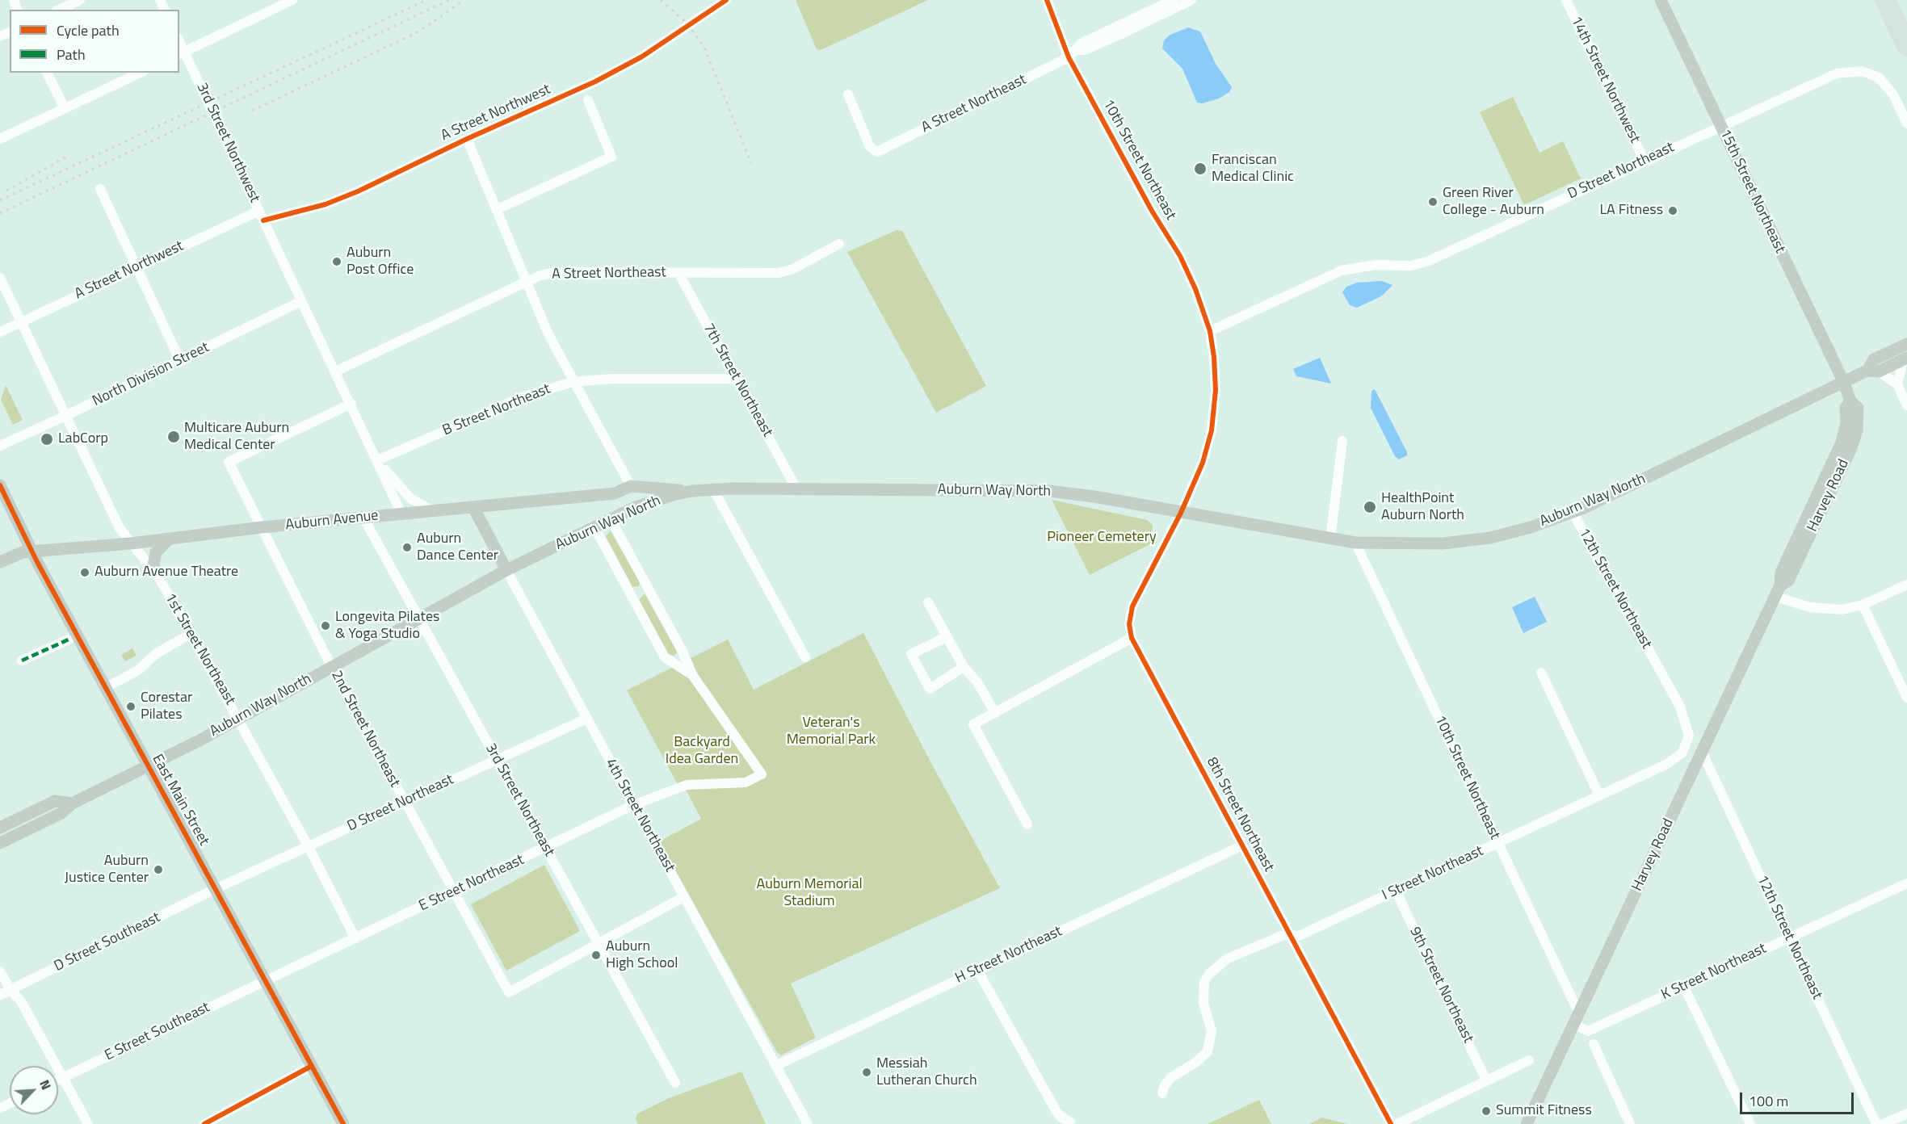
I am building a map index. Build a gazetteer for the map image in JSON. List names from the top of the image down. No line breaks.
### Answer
{"streets":{"main road":["15th Street Northeast","Auburn Way North","Harvey Road","Auburn Avenue","East Main Street","4th Street Northeast"],"street":["14th Street Northwest","A Street Northeast","A Street Northwest","3rd Street Northwest","10th Street Northeast","D Street Northeast","North Division Street","7th Street Northeast","B Street Northeast","12th Street Northeast","1st Street Northeast","2nd Street Northeast","3rd Street Northeast","8th Street Northeast","I Street Northeast","E Street Northeast","D Street Southeast","H Street Northeast","K Street Northeast","9th Street Northeast","E Street Southeast"]},"crossings":[["14th Street Northwest","D Street Northeast"],["A Street Northeast","10th Street Northeast"],["A Street Northeast","7th Street Northeast"],["A Street Northwest","3rd Street Northwest"],["A Street Northwest","1st Street Northeast"],["3rd Street Northwest","North Division Street"],["10th Street Northeast","D Street Northeast"],["10th Street Northeast","Auburn Way North"],["10th Street Northeast","Harvey Road"],["10th Street Northeast","I Street Northeast"],["10th Street Northeast","K Street Northeast"],["D Street Northeast","15th Street Northeast"],["D Street Northeast","1st Street Northeast"],["D Street Northeast","2nd Street Northeast"],["D Street Northeast","East Main Street"],["D Street Northeast","3rd Street Northeast"],["D Street Northeast","4th Street Northeast"],["D Street Northeast","D Street Southeast"],["15th Street Northeast","Auburn Way North"],["15th Street Northeast","Harvey Road"],["North Division Street","1st Street Northeast"],["7th Street Northeast","B Street Northeast"],["7th Street Northeast","Auburn Way North"],["Auburn Way North","Harvey Road"],["Auburn Way North","12th Street Northeast"],["Auburn Way North","1st Street Northeast"],["Auburn Way North","2nd Street Northeast"],["Auburn Way North","East Main Street"],["Auburn Way North","3rd Street Northeast"],["Auburn Way North","8th Street Northeast"],["Auburn Way North","4th Street Northeast"],["Harvey Road","12th Street Northeast"],["Harvey Road","K Street Northeast"],["Auburn Avenue","1st Street Northeast"],["Auburn Avenue","2nd Street Northeast"],["Auburn Avenue","East Main Street"],["Auburn Avenue","3rd Street Northeast"],["Auburn Avenue","4th Street Northeast"],["12th Street Northeast","I Street Northeast"],["12th Street Northeast","K Street Northeast"],["1st Street Northeast","E Street Northeast"],["2nd Street Northeast","3rd Street Northeast"],["2nd Street Northeast","E Street Northeast"],["East Main Street","E Street Northeast"],["East Main Street","D Street Southeast"],["East Main Street","E Street Southeast"],["3rd Street Northeast","E Street Northeast"],["8th Street Northeast","I Street Northeast"],["8th Street Northeast","H Street Northeast"],["4th Street Northeast","E Street Northeast"],["4th Street Northeast","H Street Northeast"],["I Street Northeast","9th Street Northeast"],["E Street Northeast","E Street Southeast"]],"parks":["Pioneer Cemetery","Veteran's Memorial Park","Backyard Idea Garden","Auburn Memorial Stadium"],"places":["Franciscan Medical Clinic","Green River College - Auburn","LA Fitness","Auburn Post Office","Multicare Auburn Medical Center","LabCorp","HealthPoint Auburn North","Auburn Dance Center","Auburn Avenue Theatre","Longevita Pilates & Yoga Studio","Corestar Pilates","Auburn Justice Center","Auburn High School","Messiah Lutheran Church","Summit Fitness"],"legend":["Cycle path","Path"],"scale_bar":"100 m","north":"top right"}
